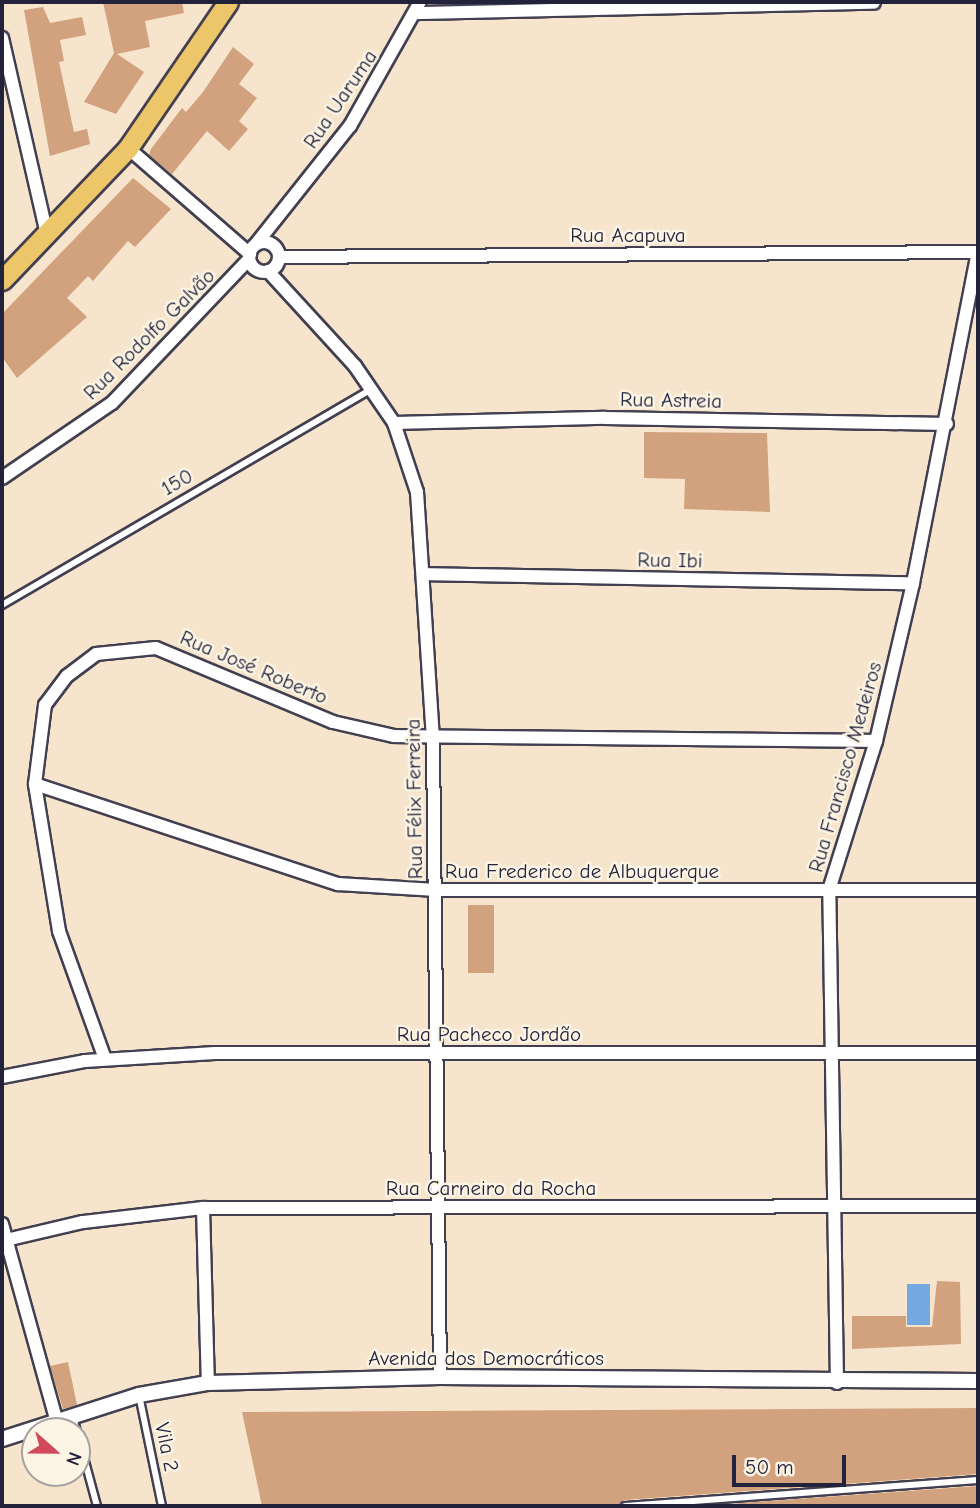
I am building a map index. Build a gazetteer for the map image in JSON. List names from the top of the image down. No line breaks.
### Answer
{"streets":{"street":["Rua Uaruma","Rua Acapuva","Rua Rodolfo Galvão","Rua Astreia","Rua Ibi","Rua José Roberto","Rua Francisco Medeiros","Rua Félix Ferreira","Rua Frederico de Albuquerque","Rua Pacheco Jordão","Rua Carneiro da Rocha","Avenida dos Democráticos"],"lane":["150","Vila 2"]},"crossings":[["Rua Uaruma","Rua Rodolfo Galvão"],["Rua Uaruma","Rua Félix Ferreira"],["Rua Acapuva","Rua Francisco Medeiros"],["Rua Rodolfo Galvão","Rua Félix Ferreira"],["Rua Astreia","Rua Francisco Medeiros"],["Rua Astreia","Rua Félix Ferreira"],["150","Rua Félix Ferreira"],["Rua Ibi","Rua Francisco Medeiros"],["Rua Ibi","Rua Félix Ferreira"],["Rua José Roberto","Rua Francisco Medeiros"],["Rua José Roberto","Rua Félix Ferreira"],["Rua José Roberto","Rua Frederico de Albuquerque"],["Rua José Roberto","Rua Pacheco Jordão"],["Rua Francisco Medeiros","Rua Frederico de Albuquerque"],["Rua Francisco Medeiros","Rua Pacheco Jordão"],["Rua Francisco Medeiros","Rua Carneiro da Rocha"],["Rua Francisco Medeiros","Avenida dos Democráticos"],["Rua Félix Ferreira","Rua Frederico de Albuquerque"],["Rua Félix Ferreira","Rua Pacheco Jordão"],["Rua Félix Ferreira","Rua Carneiro da Rocha"],["Rua Félix Ferreira","Avenida dos Democráticos"],["Avenida dos Democráticos","Vila 2"]],"scale_bar":"50 m","north":"right"}
